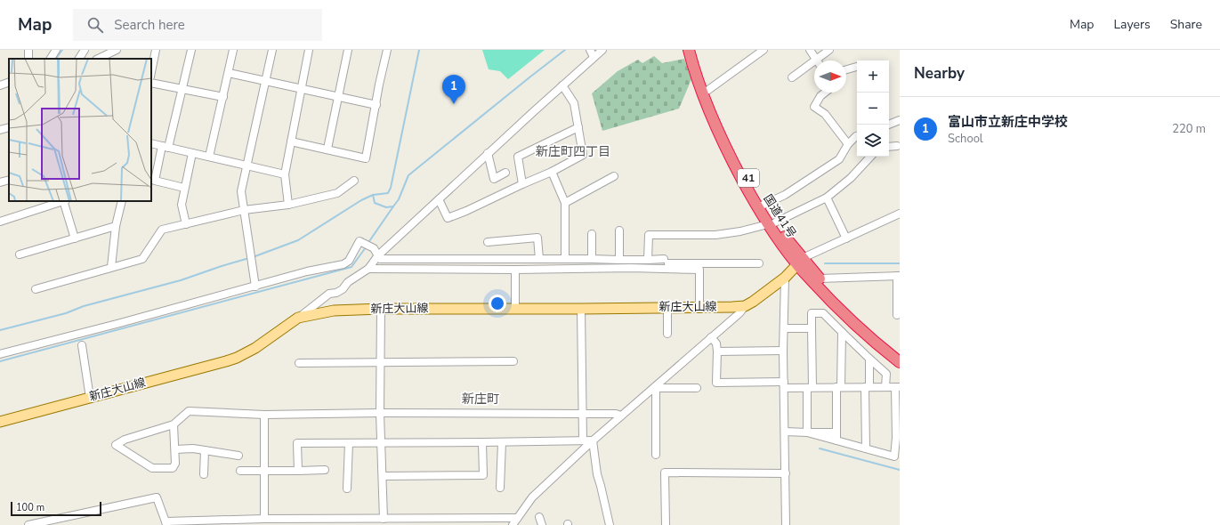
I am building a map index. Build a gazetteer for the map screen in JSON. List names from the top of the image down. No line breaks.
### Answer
{"streets":{"highway":["41","国道41号"],"main road":["新庄大山線"]},"crossings":[["国道41号","新庄大山線"]],"districts":["新庄町四丁目","新庄町"],"scale_bar":"100 m","north":"right","page":{"header":"Map","search":"Search here","nav":["Map","Layers","Share"],"heading":"Nearby","map_buttons":["+","−"],"pins":"1","list":[{"mark":"1","name":"富山市立新庄中学校","note":"School","value":"220 m"}],"scale":"100 m"}}
